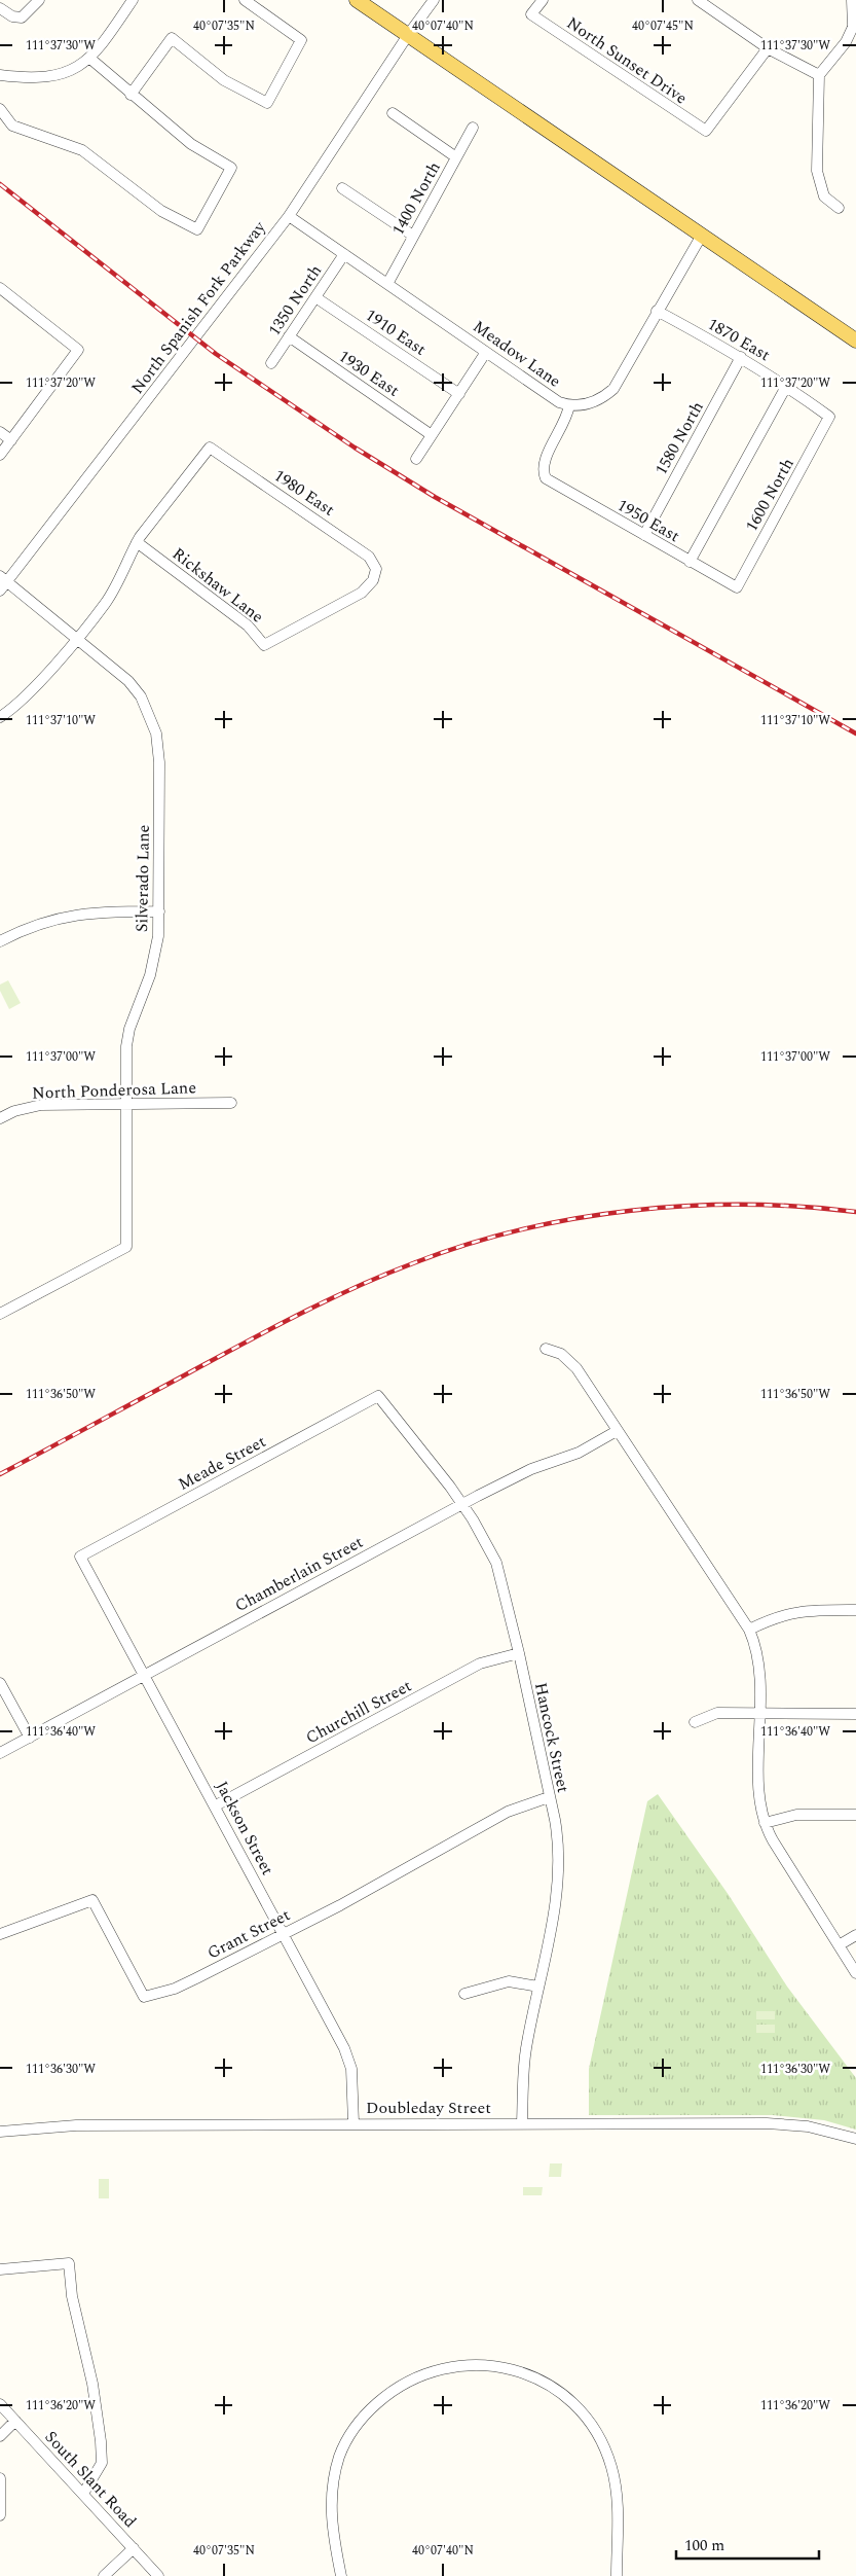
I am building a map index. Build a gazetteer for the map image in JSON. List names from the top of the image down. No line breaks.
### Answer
{"streets":{"street":["North Sunset Drive","1400 North","1350 North","North Spanish Fork Parkway","1910 East","1870 East","Meadow Lane","1930 East","1580 North","1980 East","1600 North","1950 East","Rickshaw Lane","Silverado Lane","North Ponderosa Lane","Meade Street","Chamberlain Street","Churchill Street","Hancock Street","Jackson Street","Grant Street","Doubleday Street","South Slant Road"]},"crossings":[["1400 North","Meadow Lane"],["1350 North","1910 East"],["1350 North","Meadow Lane"],["1350 North","1930 East"],["North Spanish Fork Parkway","Meadow Lane"],["North Spanish Fork Parkway","Silverado Lane"],["1870 East","Meadow Lane"],["1870 East","1580 North"],["1870 East","1600 North"],["Meadow Lane","1950 East"],["1580 North","1950 East"],["1980 East","Rickshaw Lane"],["1600 North","1950 East"],["Silverado Lane","North Ponderosa Lane"],["Meade Street","Hancock Street"],["Meade Street","Jackson Street"],["Chamberlain Street","Hancock Street"],["Chamberlain Street","Jackson Street"],["Churchill Street","Hancock Street"],["Churchill Street","Jackson Street"],["Hancock Street","Grant Street"],["Hancock Street","Doubleday Street"],["Jackson Street","Grant Street"],["Jackson Street","Doubleday Street"]],"scale_bar":"100 m","coordinates":["40°07'35\"N","40°07'40\"N","40°07'45\"N","111°37'30\"W","111°37'20\"W","111°37'10\"W","111°37'00\"W","111°36'50\"W","111°36'40\"W","111°36'30\"W","111°36'20\"W"]}
